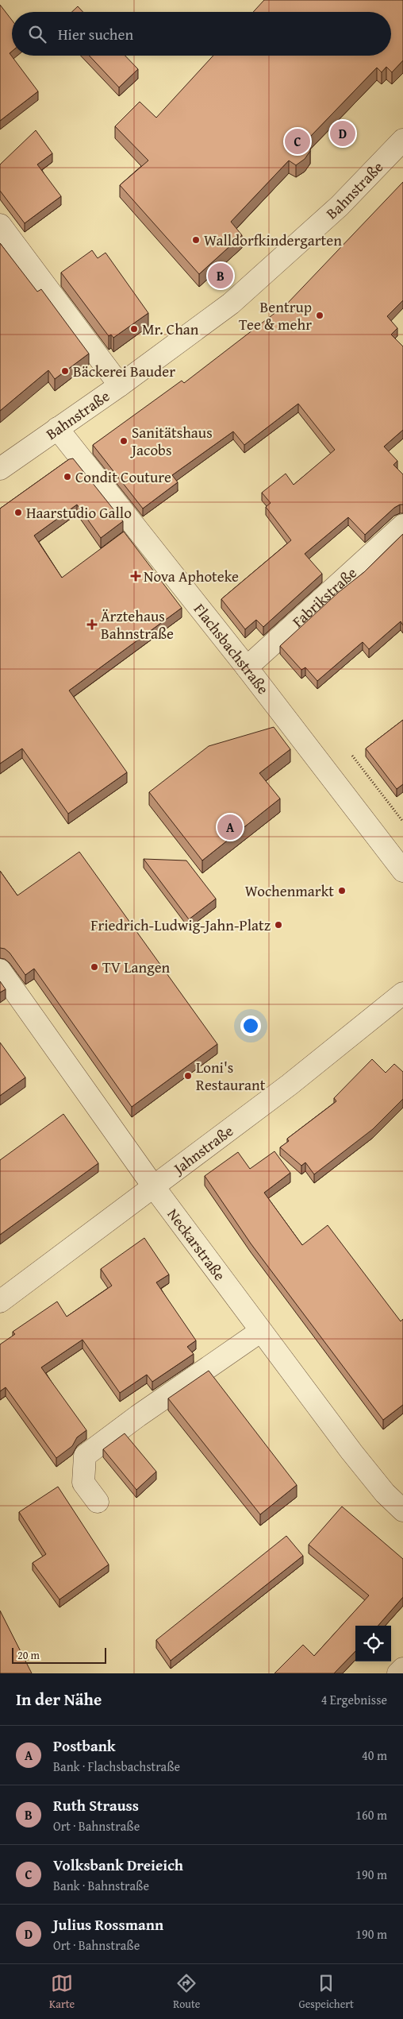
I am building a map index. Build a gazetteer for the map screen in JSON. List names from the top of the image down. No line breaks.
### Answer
{"streets":{"street":["Bahnstraße","Fabrikstraße","Flachsbachstraße","Jahnstraße","Neckarstraße"]},"crossings":[["Bahnstraße","Flachsbachstraße"],["Fabrikstraße","Flachsbachstraße"],["Jahnstraße","Neckarstraße"]],"places":{"other":["Walldorfkindergarten","Bentrup Tee & mehr","Mr. Chan","Bäckerei Bauder","Sanitätshaus Jacobs","Condit Couture","Haarstudio Gallo","Wochenmarkt","Friedrich-Ludwig-Jahn-Platz","TV Langen","Loni's Restaurant"],"health":["Nova Aphoteke","Ärztehaus Bahnstraße"]},"scale_bar":"20 m","page":{"search":"Hier suchen","pins":["D","C","B","A"],"scale":"20 m","heading":["In der Nähe","4 Ergebnisse"],"list":[{"mark":"A","name":"Postbank","note":"Bank · Flachsbachstraße","value":"40 m"},{"mark":"B","name":"Ruth Strauss","note":"Ort · Bahnstraße","value":"160 m"},{"mark":"C","name":"Volksbank Dreieich","note":"Bank · Bahnstraße","value":"190 m"},{"mark":"D","name":"Julius Rossmann","note":"Ort · Bahnstraße","value":"190 m"}],"nav":["Karte","Route","Gespeichert"]}}
